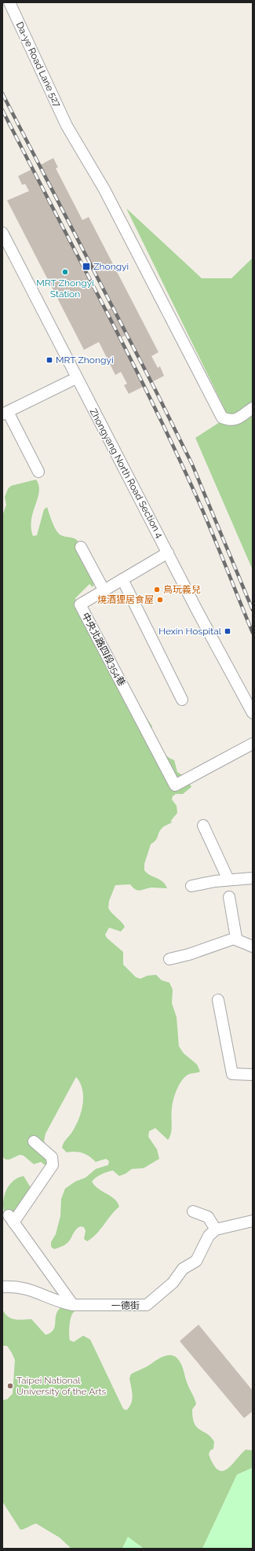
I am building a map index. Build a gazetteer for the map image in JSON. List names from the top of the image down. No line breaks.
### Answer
{"streets":{"street":["Da-ye Road Lane 527","Zhongyang North Road Section 4","中央北路四段354巷","一德街"]},"crossings":[["Zhongyang North Road Section 4","中央北路四段354巷"]],"places":{"transit":["Zhongyi","MRT Zhongyi","Hexin Hospital"],"other":["MRT Zhongyi Station","鳥玩義兒","燒酒狸居食屋","Taipei National University of the Arts"]}}
